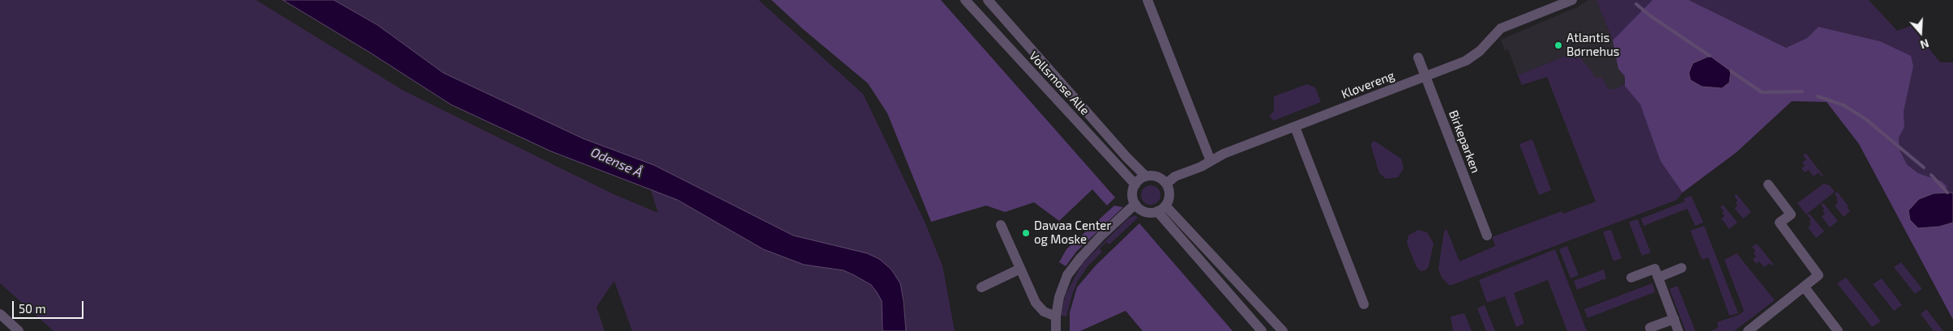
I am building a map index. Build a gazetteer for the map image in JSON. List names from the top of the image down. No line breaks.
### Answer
{"streets":{"street":["Vollsmose Alle","Kløvereng","Birkeparken"]},"crossings":[["Vollsmose Alle","Kløvereng"],["Kløvereng","Birkeparken"]],"water":["Odense Å"],"places":["Atlantis Børnehus","Dawaa Center og Moske"],"scale_bar":"50 m","north":"bottom"}
